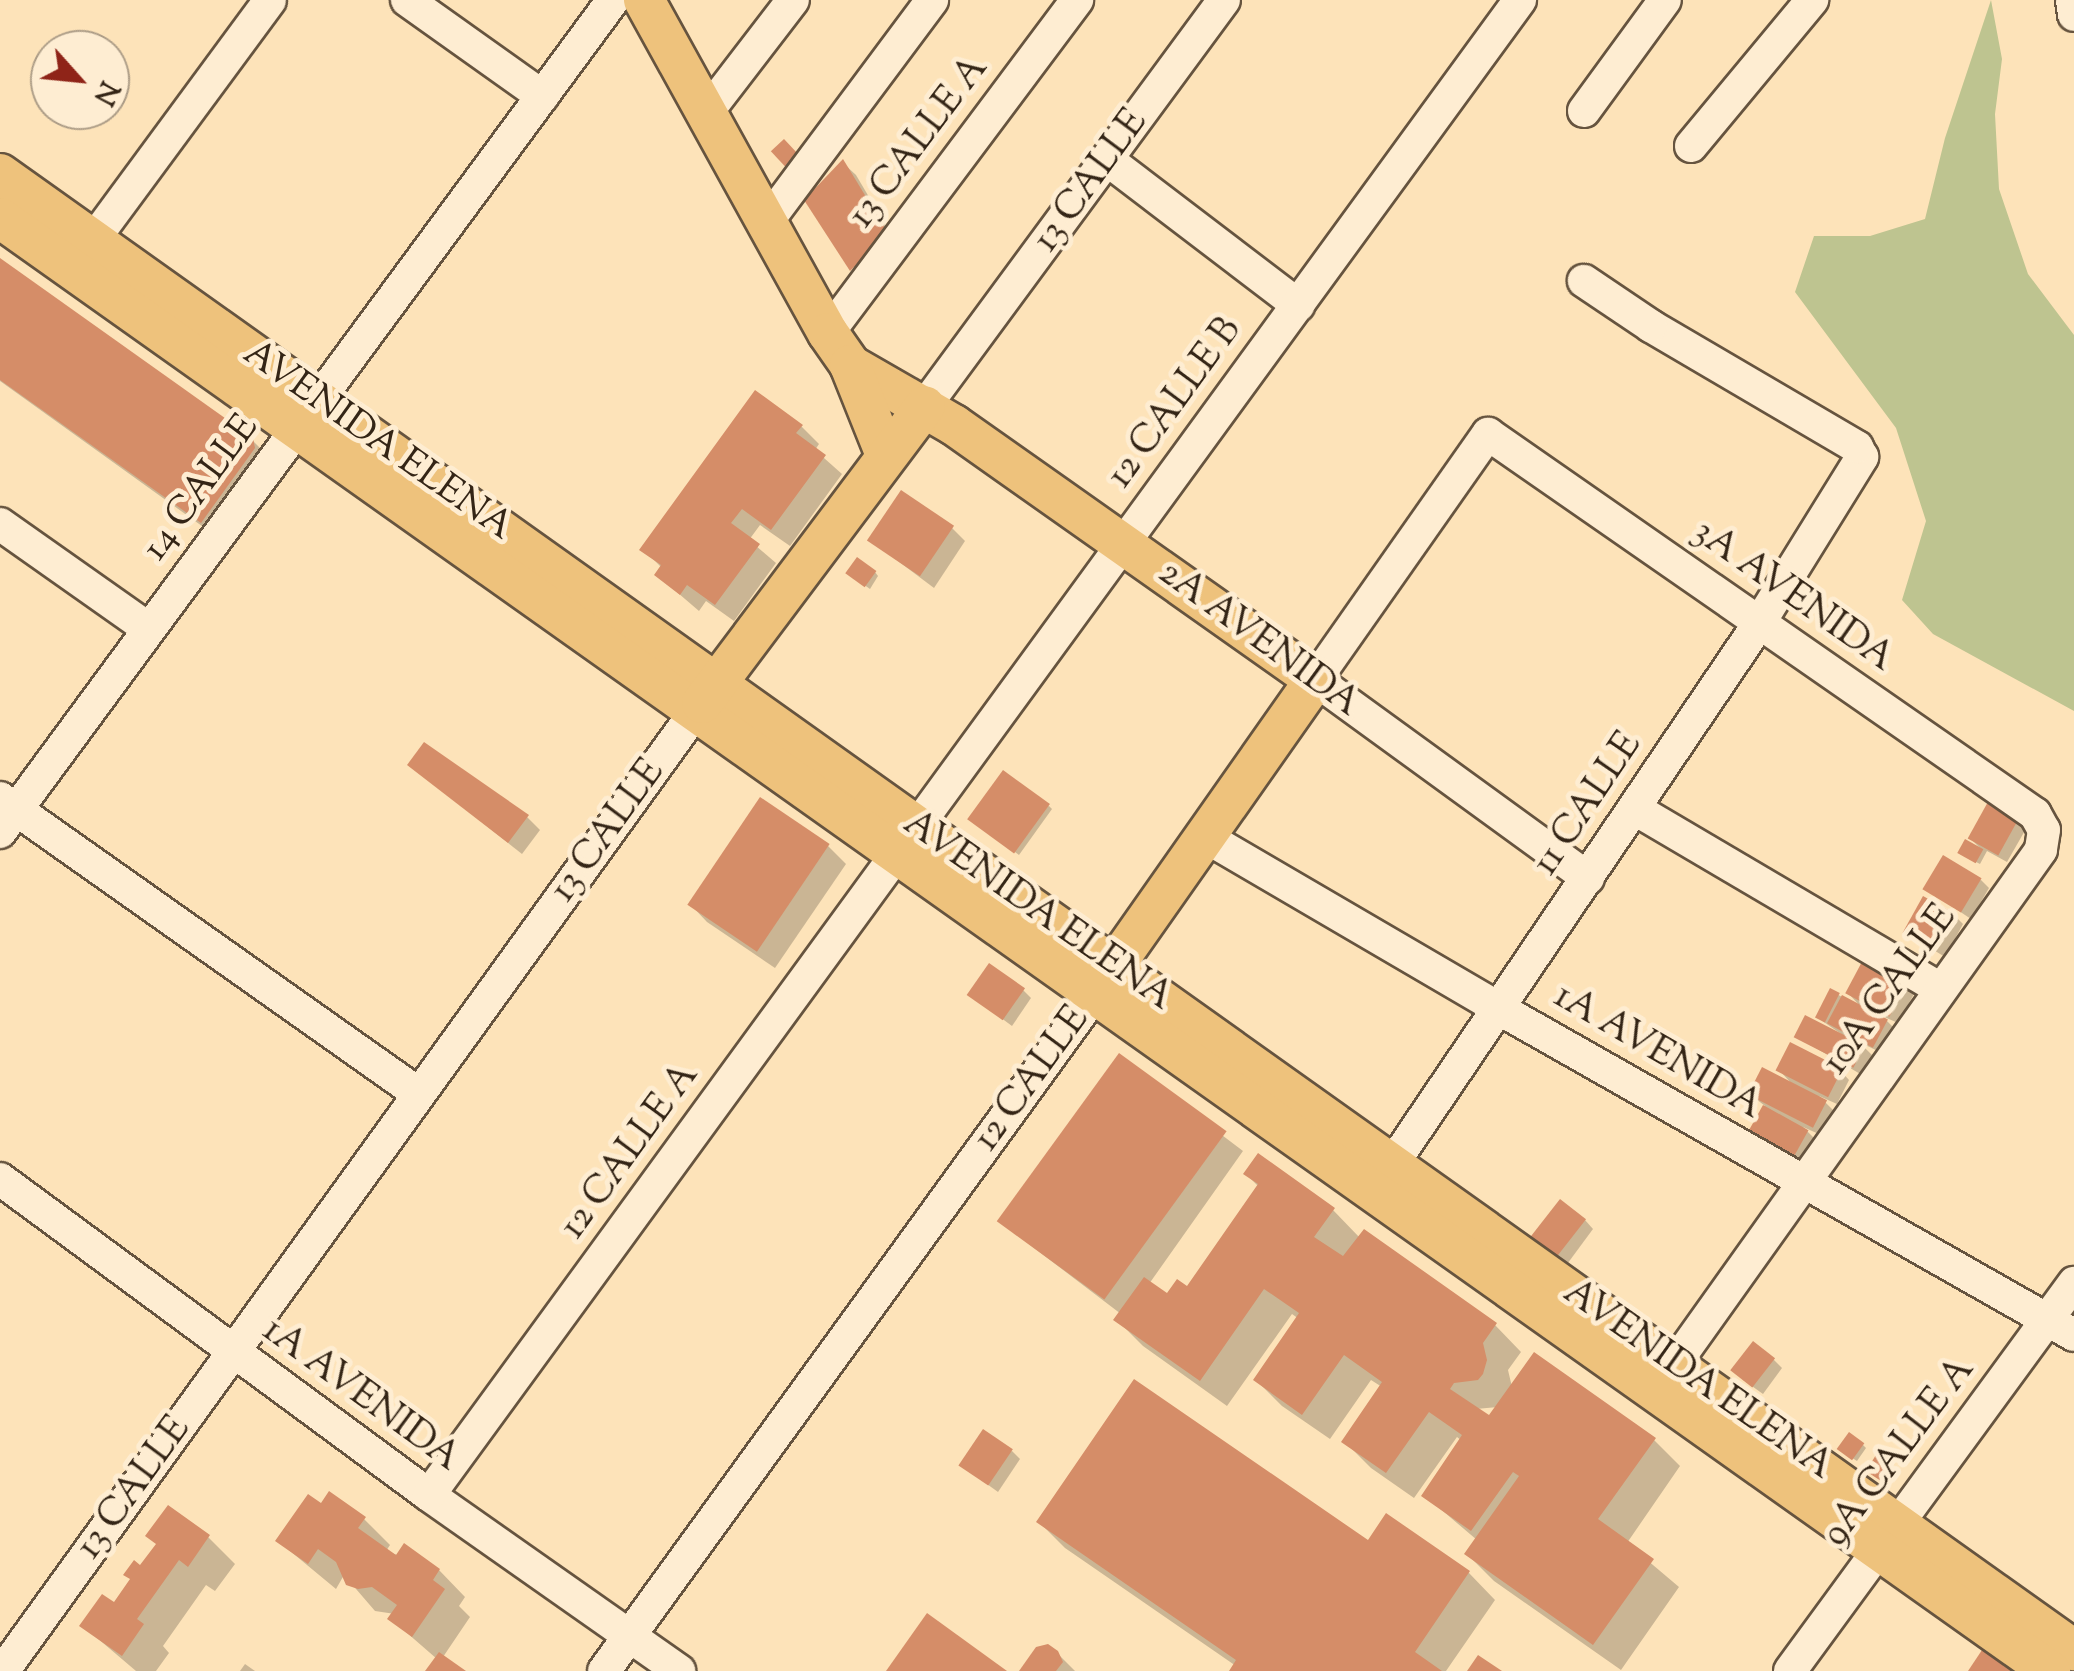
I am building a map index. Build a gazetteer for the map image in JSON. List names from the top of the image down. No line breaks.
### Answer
{"streets":{"main road":["13 CALLE","AVENIDA ELENA","2A AVENIDA","12 CALLE"],"street":["13 CALLE A","12 CALLE B","14 CALLE","3A AVENIDA","11 CALLE","10A CALLE","1A AVENIDA","12 CALLE A","9A CALLE A"]},"crossings":[["13 CALLE A","2A AVENIDA"],["13 CALLE","AVENIDA ELENA"],["13 CALLE","2A AVENIDA"],["13 CALLE","1A AVENIDA"],["12 CALLE B","AVENIDA ELENA"],["12 CALLE B","2A AVENIDA"],["12 CALLE B","12 CALLE A"],["AVENIDA ELENA","14 CALLE"],["AVENIDA ELENA","11 CALLE"],["AVENIDA ELENA","10A CALLE"],["AVENIDA ELENA","12 CALLE"],["AVENIDA ELENA","12 CALLE A"],["AVENIDA ELENA","9A CALLE A"],["3A AVENIDA","11 CALLE"],["3A AVENIDA","10A CALLE"],["3A AVENIDA","12 CALLE"],["2A AVENIDA","11 CALLE"],["2A AVENIDA","12 CALLE"],["11 CALLE","1A AVENIDA"],["10A CALLE","1A AVENIDA"],["1A AVENIDA","12 CALLE"],["1A AVENIDA","12 CALLE A"],["1A AVENIDA","9A CALLE A"]],"north":"bottom right"}
